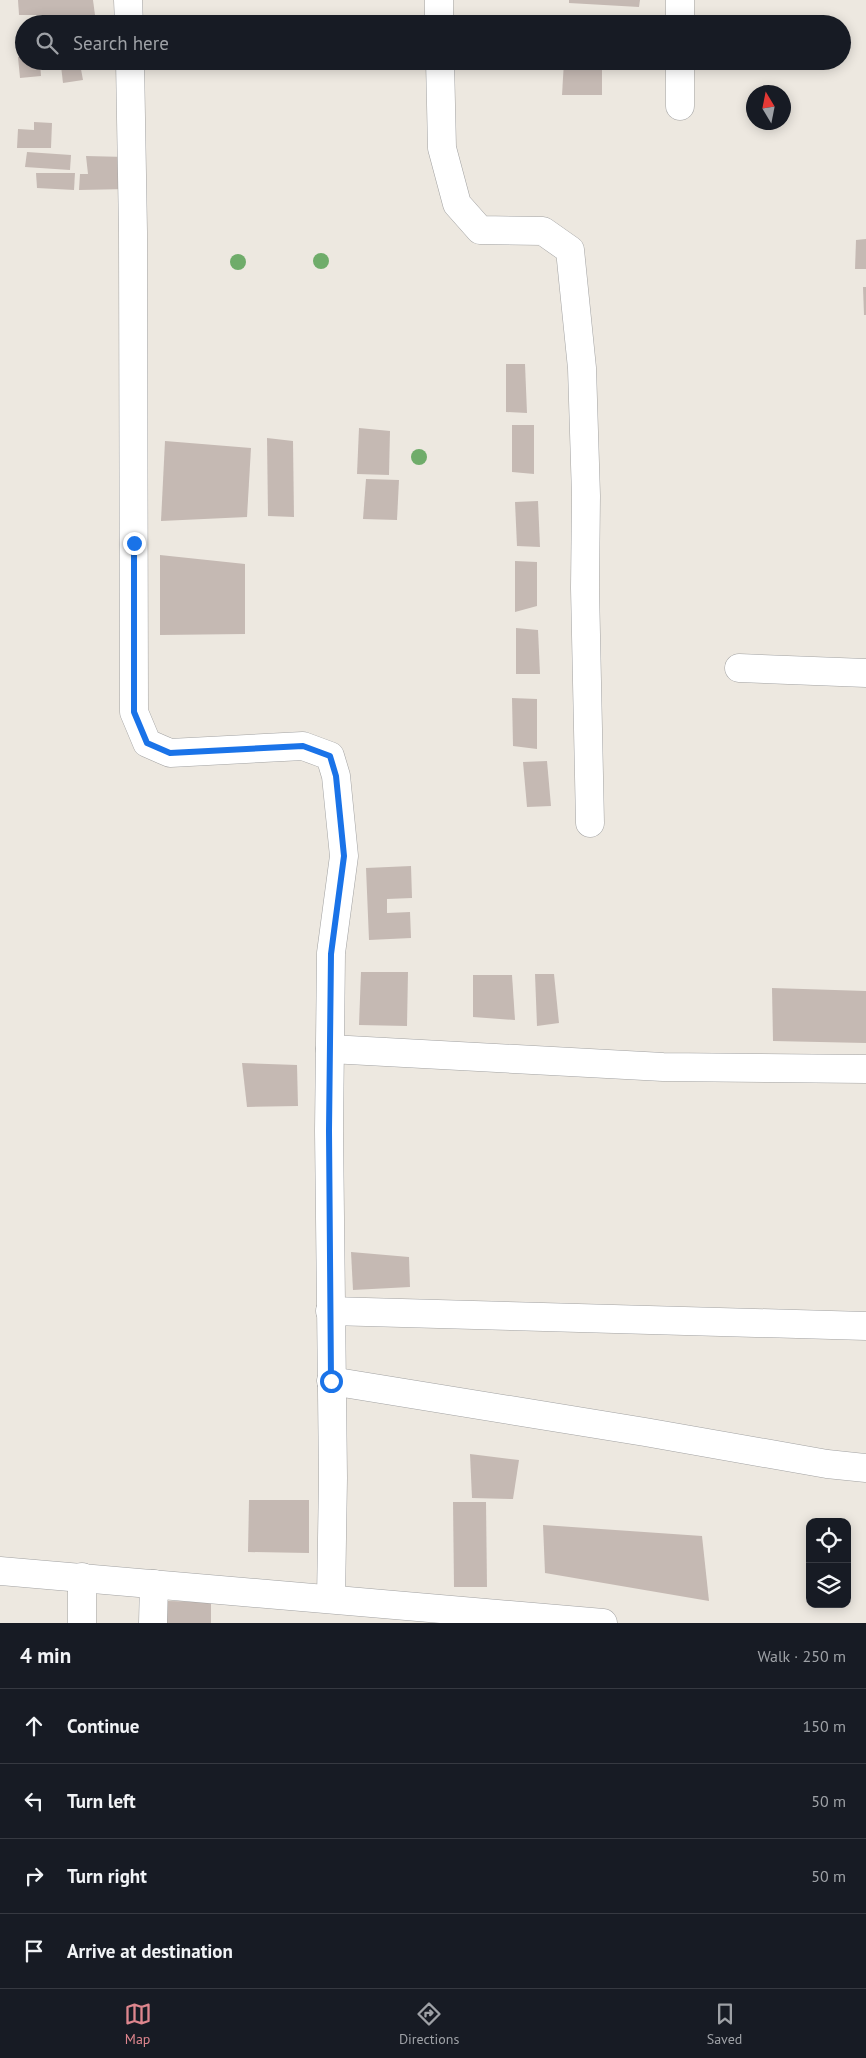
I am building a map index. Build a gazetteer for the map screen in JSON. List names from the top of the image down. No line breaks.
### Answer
{"north":"top","page":{"search":"Search here","heading":["4 min","Walk · 250 m"],"list":[["Continue","150 m"],["Turn left","50 m"],["Turn right","50 m"],"Arrive at destination"],"nav":["Map","Directions","Saved"]}}
